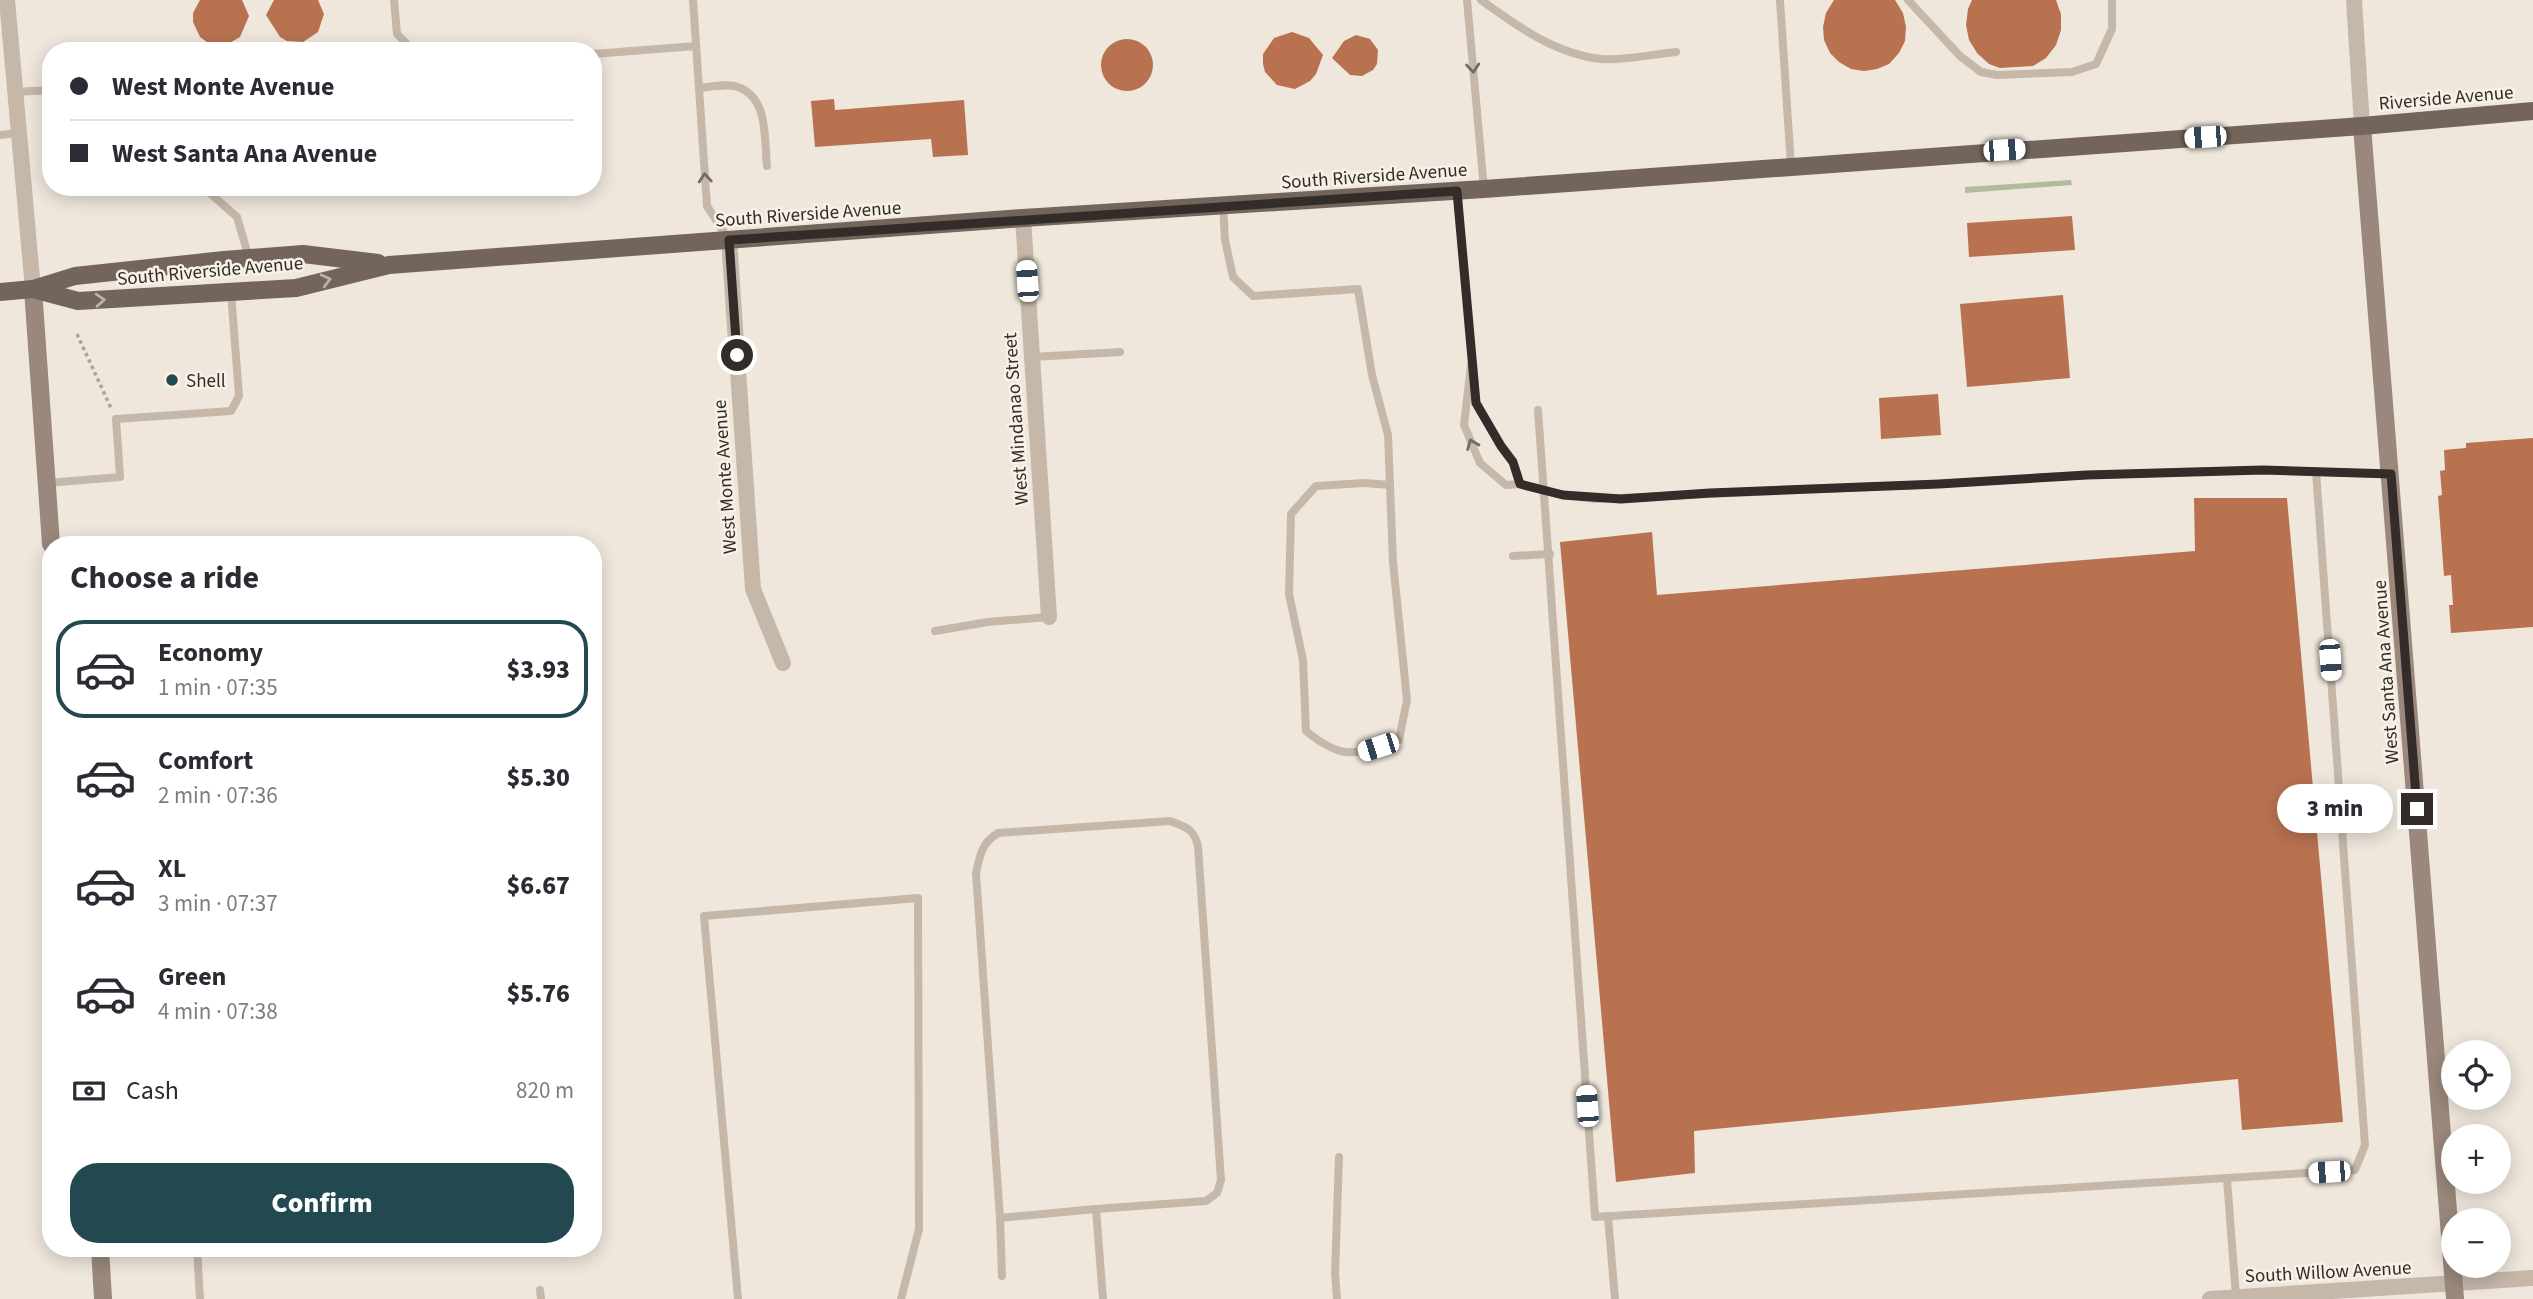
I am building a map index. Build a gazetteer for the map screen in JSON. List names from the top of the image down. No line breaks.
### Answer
{"streets":{"main road":["Riverside Avenue","South Riverside Avenue"],"street":["West Mindanao Street","West Monte Avenue","West Santa Ana Avenue","South Willow Avenue"]},"crossings":[["Riverside Avenue","South Riverside Avenue"],["Riverside Avenue","West Santa Ana Avenue"],["South Riverside Avenue","West Mindanao Street"],["South Riverside Avenue","West Monte Avenue"],["South Riverside Avenue","West Santa Ana Avenue"],["West Santa Ana Avenue","South Willow Avenue"]],"places":["Shell"],"page":{"banner":["West Monte Avenue","West Santa Ana Avenue"],"heading":"Choose a ride","list":[{"name":"Economy","note":"1 min · 07:35","value":"$3.93"},{"name":"Comfort","note":"2 min · 07:36","value":"$5.30"},{"name":"XL","note":"3 min · 07:37","value":"$6.67"},{"name":"Green","note":"4 min · 07:38","value":"$5.76"}],"bubble":"3 min","map_buttons":["+","−"],"pay":["Cash","820 m"],"buttons":"Confirm"}}
